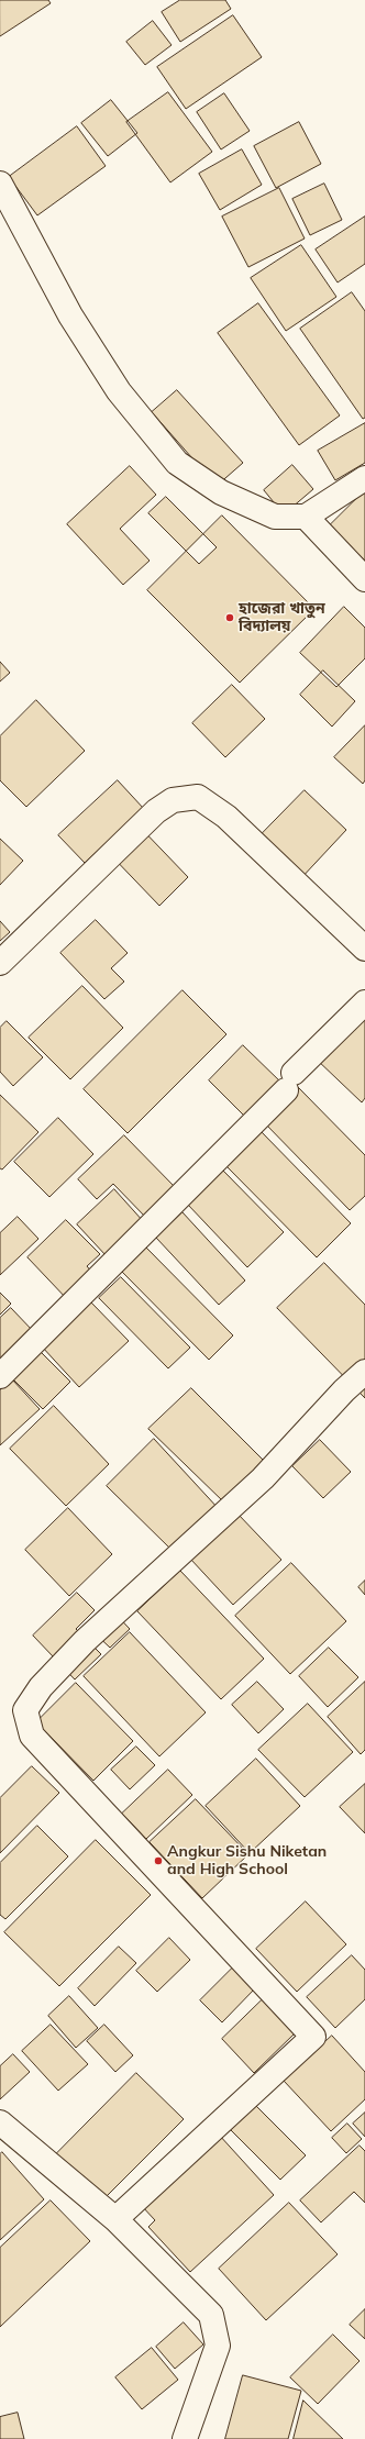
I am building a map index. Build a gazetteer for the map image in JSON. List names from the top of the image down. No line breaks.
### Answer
{"places":["হাজেরা খাতুন বিদ্যালয়","Angkur Sishu Niketan and High School"]}
